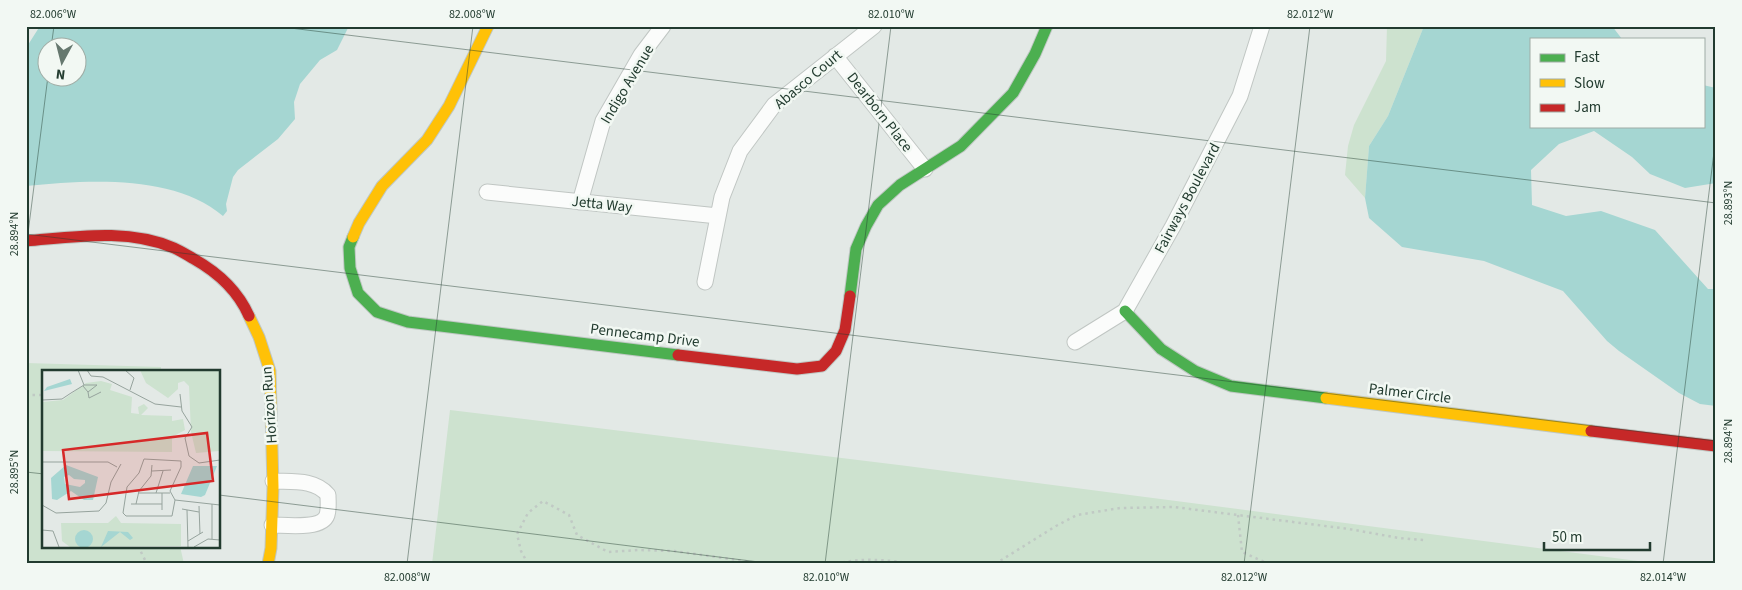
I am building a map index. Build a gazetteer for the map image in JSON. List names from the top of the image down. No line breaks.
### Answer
{"streets":{"street":["Abasco Court","Indigo Avenue","Dearborn Place","Fairways Boulevard","Jetta Way","Pennecamp Drive","Palmer Circle","Horizon Run"]},"crossings":[["Abasco Court","Dearborn Place"],["Abasco Court","Jetta Way"],["Indigo Avenue","Jetta Way"],["Dearborn Place","Pennecamp Drive"],["Fairways Boulevard","Palmer Circle"]],"legend":["Fast","Slow","Jam"],"scale_bar":"50 m","north":"bottom","coordinates":["82.006°W","82.008°W","82.010°W","82.012°W","28.893°N","28.894°N","28.895°N","82.014°W"]}
